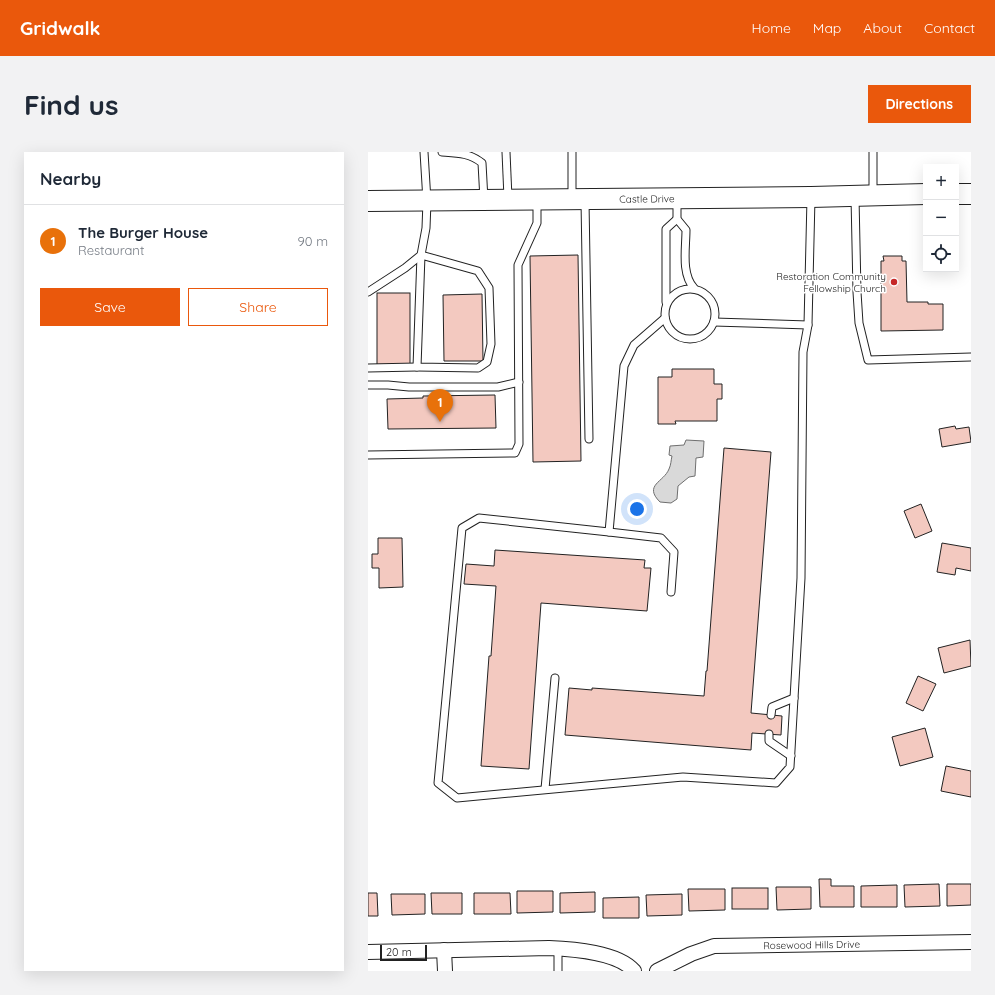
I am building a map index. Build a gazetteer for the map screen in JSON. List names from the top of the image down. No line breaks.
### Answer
{"streets":{"main road":["Castle Drive"],"street":["Rosewood Hills Drive"]},"places":["Restoration Community Fellowship Church"],"scale_bar":"20 m","page":{"header":"Gridwalk","nav":["Home","Map","About","Contact"],"buttons":["Directions",["Save","Share"]],"title":"Find us","heading":"Nearby","map_buttons":["+","−"],"list":[{"mark":"1","name":"The Burger House","note":"Restaurant","value":"90 m"}],"pins":"1","scale":"20 m"}}
